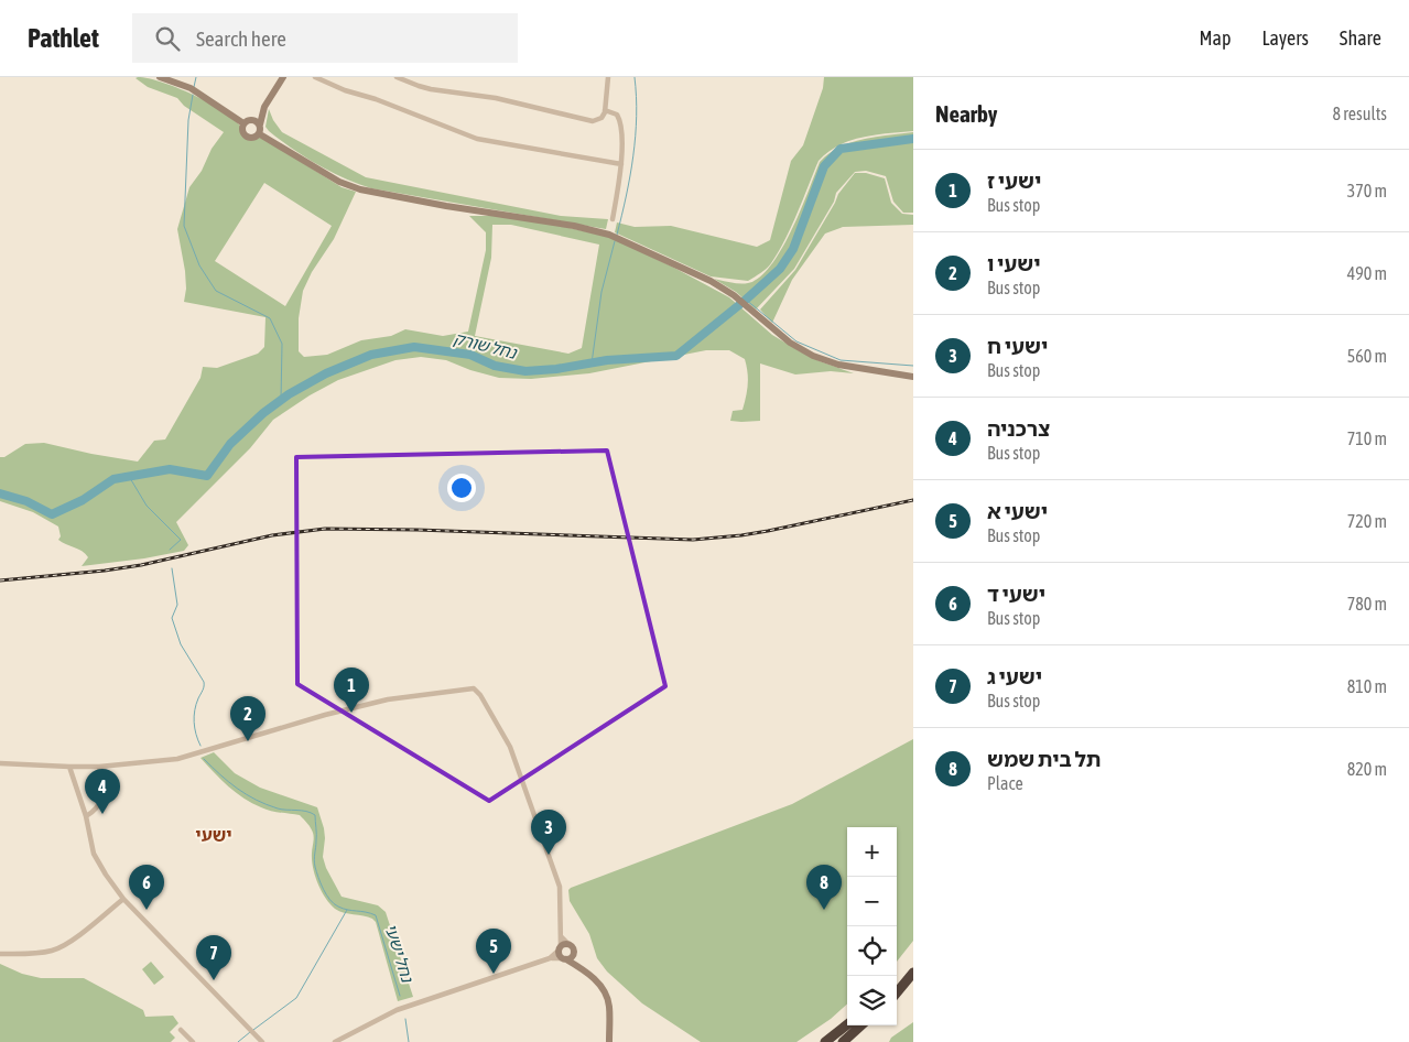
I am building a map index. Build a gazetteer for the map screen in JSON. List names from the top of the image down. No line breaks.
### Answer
{"districts":["ישעי"],"water":["נחל שורק","נחל ישעי"],"page":{"header":"Pathlet","search":"Search here","nav":["Map","Layers","Share"],"heading":["Nearby","8 results"],"list":[{"mark":"1","name":"ישעי ז","note":"Bus stop","value":"370 m"},{"mark":"2","name":"ישעי ו","note":"Bus stop","value":"490 m"},{"mark":"3","name":"ישעי ח","note":"Bus stop","value":"560 m"},{"mark":"4","name":"צרכניה","note":"Bus stop","value":"710 m"},{"mark":"5","name":"ישעי א","note":"Bus stop","value":"720 m"},{"mark":"6","name":"ישעי ד","note":"Bus stop","value":"780 m"},{"mark":"7","name":"ישעי ג","note":"Bus stop","value":"810 m"},{"mark":"8","name":"תל בית שמש","note":"Place","value":"820 m"}],"pins":["1","2","4","3","6","8","5","7"],"map_buttons":["+","−"]}}
